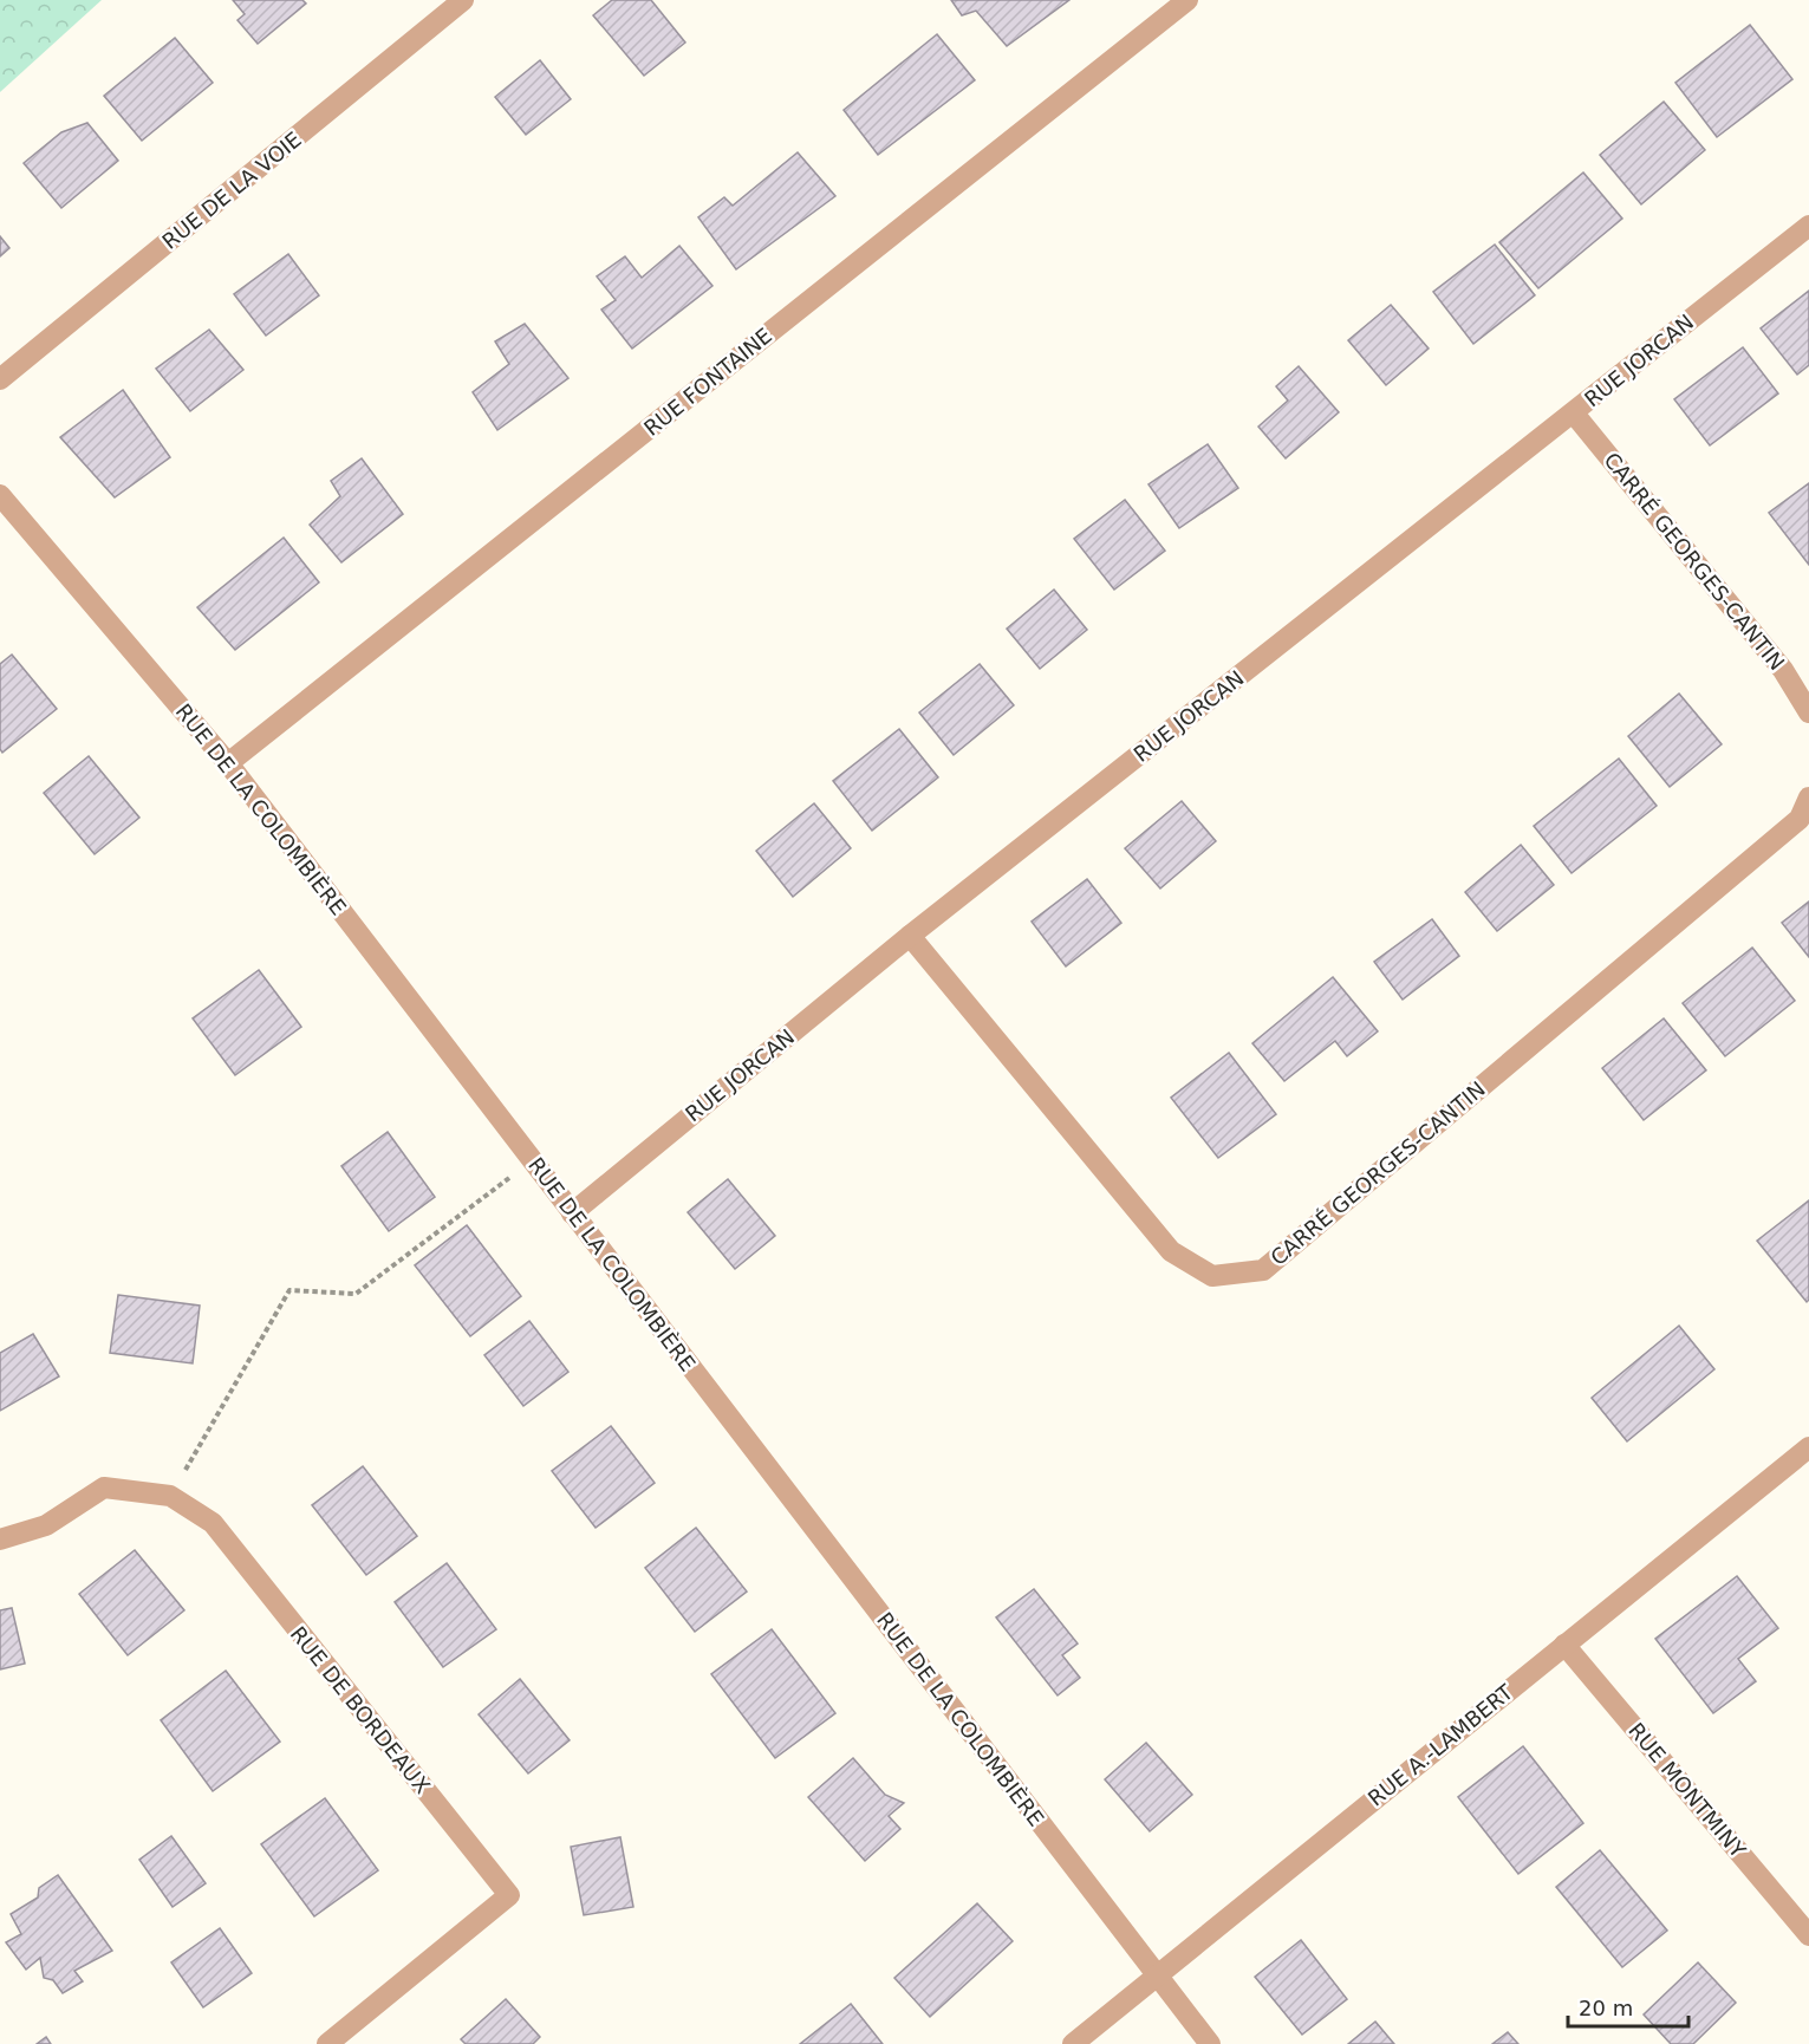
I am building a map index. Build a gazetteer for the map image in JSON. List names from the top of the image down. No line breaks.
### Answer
{"streets":{"street":["RUE DE LA VOIE","RUE JORCAN","RUE FONTAINE","CARRÉ GEORGES-CANTIN","RUE DE LA COLOMBIÈRE","RUE DE BORDEAUX","RUE A.-LAMBERT","RUE MONTMINY"]},"crossings":[["RUE JORCAN","CARRÉ GEORGES-CANTIN"],["RUE JORCAN","RUE DE LA COLOMBIÈRE"],["RUE FONTAINE","RUE DE LA COLOMBIÈRE"],["RUE DE LA COLOMBIÈRE","RUE A.-LAMBERT"],["RUE A.-LAMBERT","RUE MONTMINY"]],"scale_bar":"20 m"}
